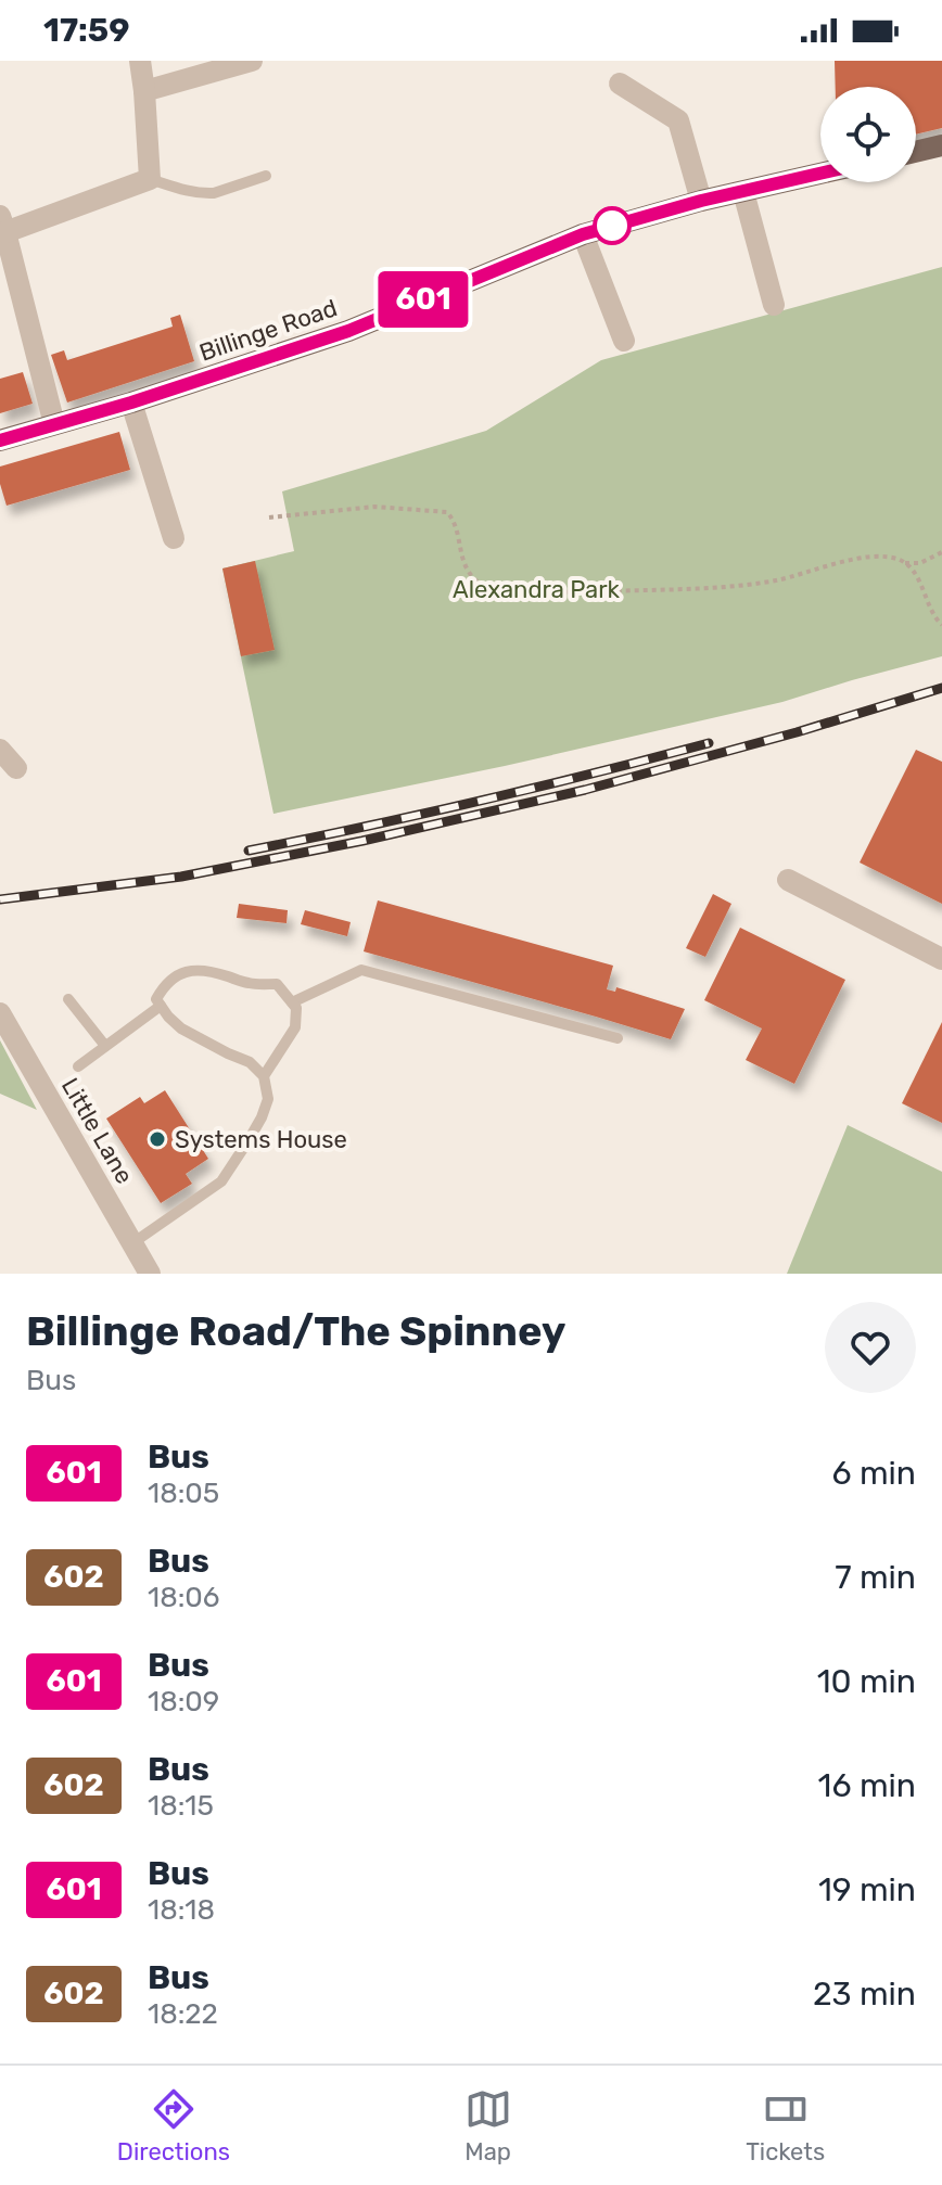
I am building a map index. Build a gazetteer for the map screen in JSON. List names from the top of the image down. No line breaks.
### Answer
{"streets":{"main road":["Billinge Road"],"street":["Little Lane"]},"parks":["Alexandra Park"],"places":["Systems House"],"lines":["bus line 601"],"page":{"status":"17:59","on_map":"601","heading":["Billinge Road/The Spinney","Bus"],"list":[{"mark":"601","name":"Bus","note":"18:05","value":"6 min"},{"mark":"602","name":"Bus","note":"18:06","value":"7 min"},{"mark":"601","name":"Bus","note":"18:09","value":"10 min"},{"mark":"602","name":"Bus","note":"18:15","value":"16 min"},{"mark":"601","name":"Bus","note":"18:18","value":"19 min"},{"mark":"602","name":"Bus","note":"18:22","value":"23 min"}],"tabs":["Directions","Map","Tickets"]}}
